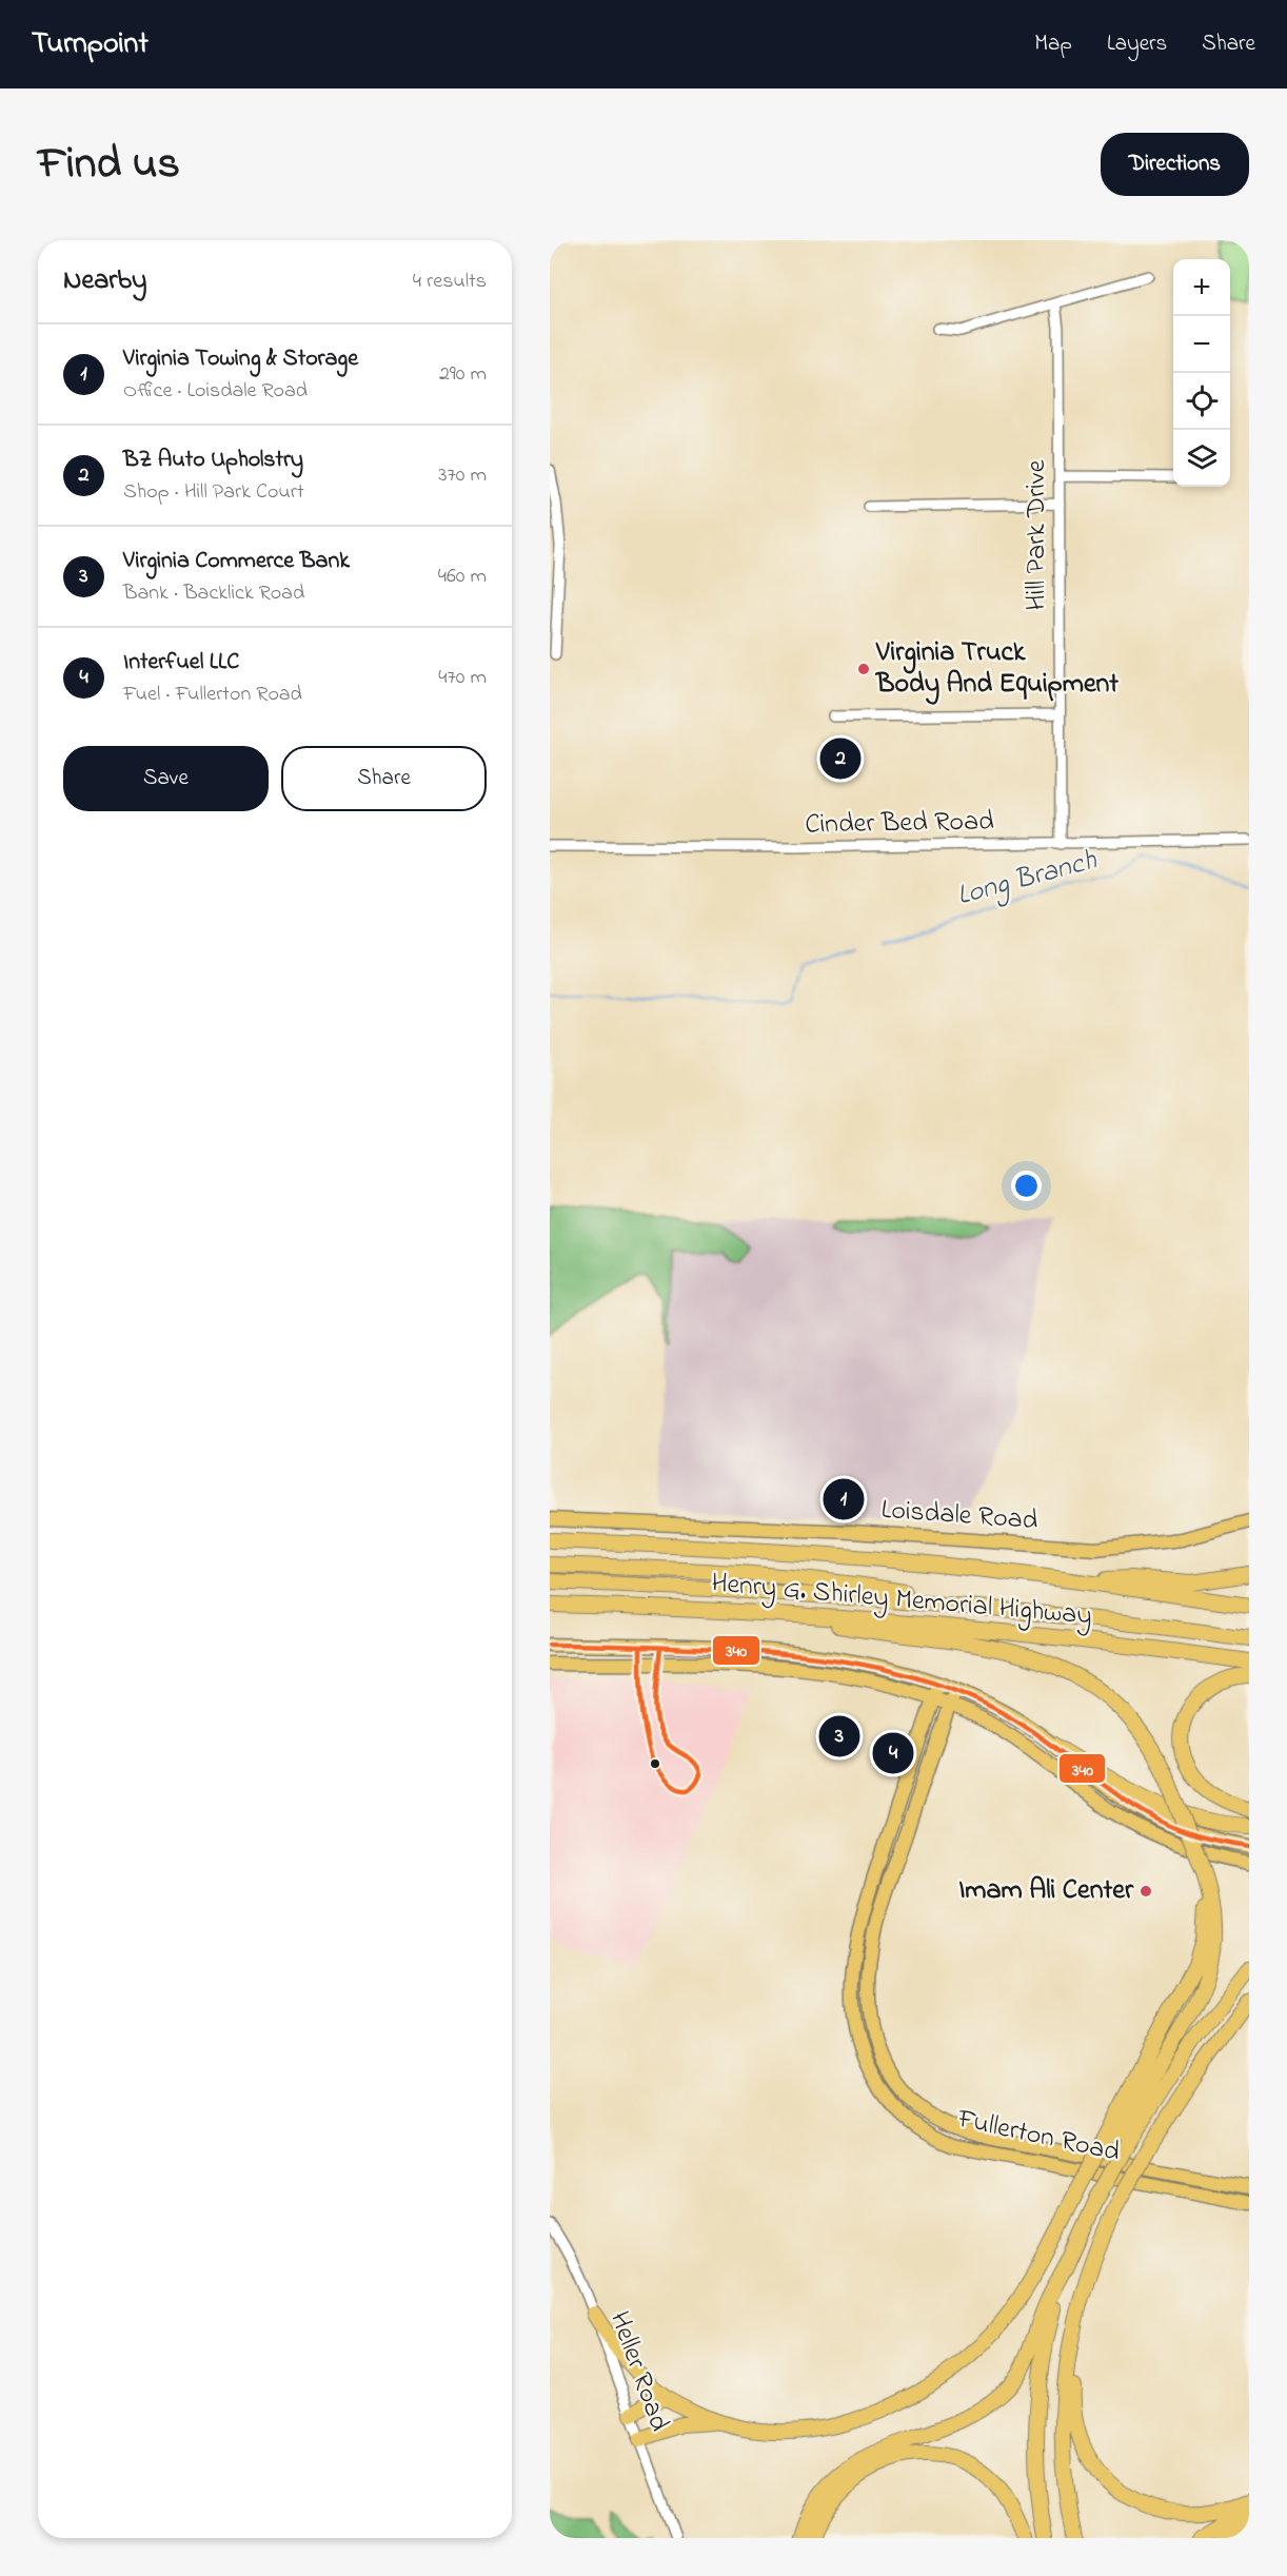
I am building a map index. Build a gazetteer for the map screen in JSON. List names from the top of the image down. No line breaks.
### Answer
{"streets":{"highway":["Henry G. Shirley Memorial Highway"],"main road":["Loisdale Road","Fullerton Road"],"street":["Hill Park Drive","Cinder Bed Road","Heller Road"]},"crossings":[["Hill Park Drive","Cinder Bed Road"]],"water":["Long Branch"],"places":["Virginia Truck Body And Equipment","Imam Ali Center"],"lines":["transit line 340"],"page":{"header":"Turnpoint","nav":["Map","Layers","Share"],"title":"Find us","buttons":["Directions",["Save","Share"]],"heading":["Nearby","4 results"],"map_buttons":["+","−"],"list":[{"mark":"1","name":"Virginia Towing & Storage","note":"Office · Loisdale Road","value":"290 m"},{"mark":"2","name":"BZ Auto Upholstry","note":"Shop · Hill Park Court","value":"370 m"},{"mark":"3","name":"Virginia Commerce Bank","note":"Bank · Backlick Road","value":"460 m"},{"mark":"4","name":"Interfuel LLC","note":"Fuel · Fullerton Road","value":"470 m"}],"pins":["2","1","3","4"]}}
